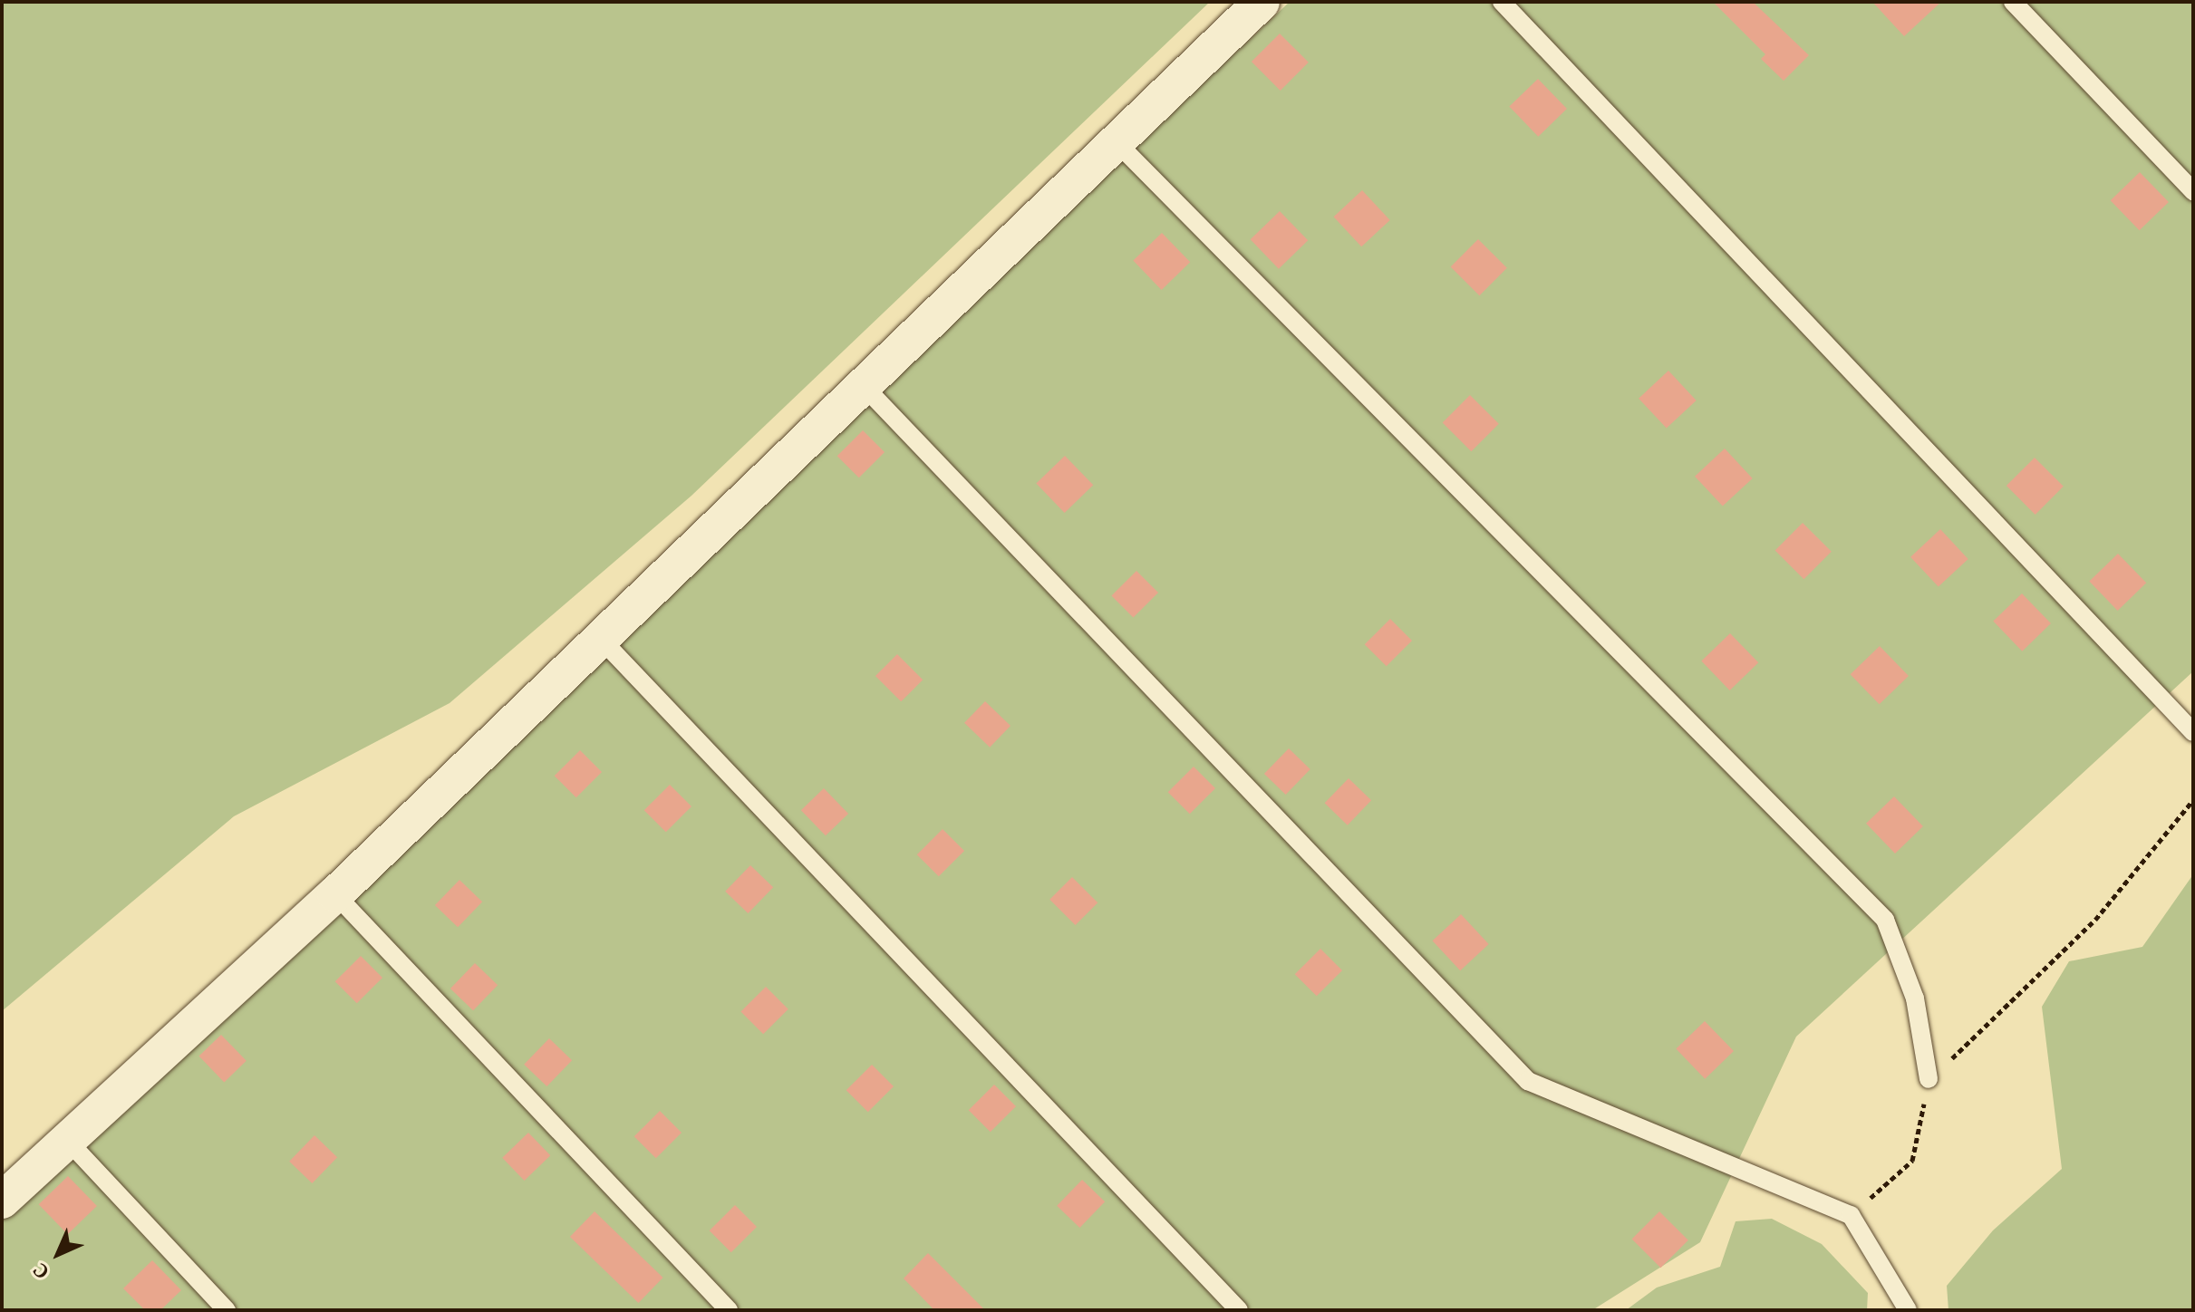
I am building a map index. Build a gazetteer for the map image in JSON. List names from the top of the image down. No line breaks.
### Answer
{"north":"bottom left"}
